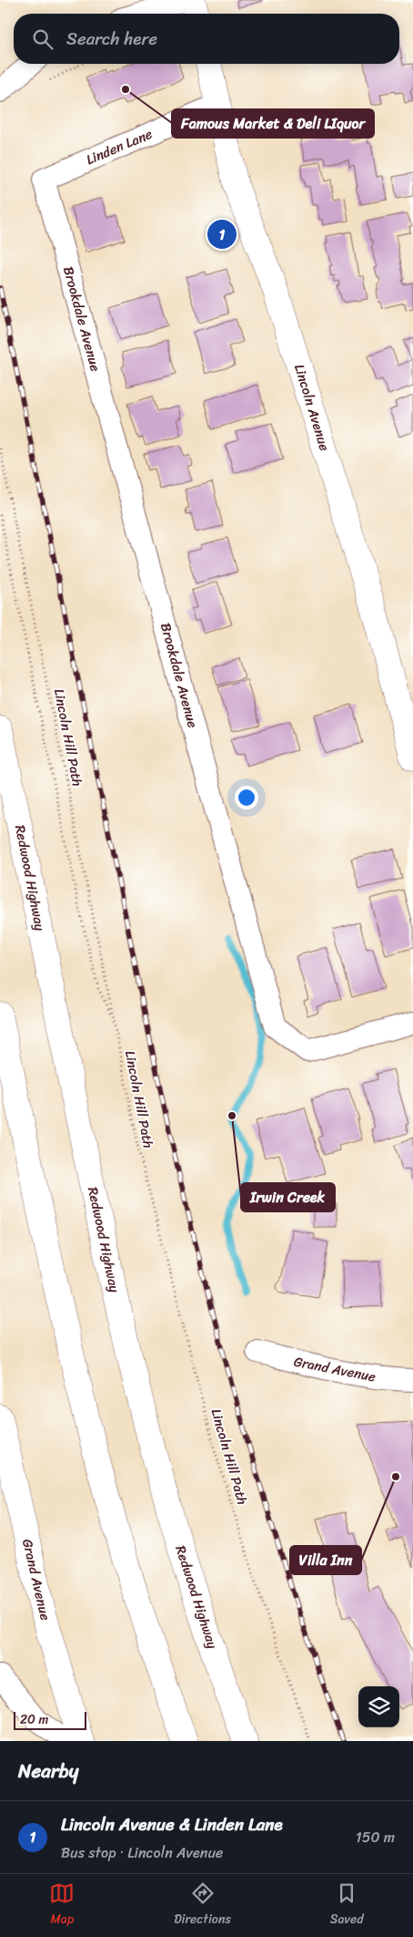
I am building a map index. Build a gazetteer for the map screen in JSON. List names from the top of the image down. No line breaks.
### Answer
{"streets":{"main road":["Lincoln Avenue","Redwood Highway","Grand Avenue"],"street":["Linden Lane","Brookdale Avenue"],"path":["Lincoln Hill Path"]},"crossings":[["Linden Lane","Brookdale Avenue"],["Linden Lane","Lincoln Avenue"]],"places":["Famous Market & Deli LIquor","Irwin Creek","Villa Inn"],"scale_bar":"20 m","page":{"search":"Search here","pins":"1","scale":"20 m","heading":"Nearby","list":[{"mark":"1","name":"Lincoln Avenue & Linden Lane","note":"Bus stop · Lincoln Avenue","value":"150 m"}],"nav":["Map","Directions","Saved"]}}
